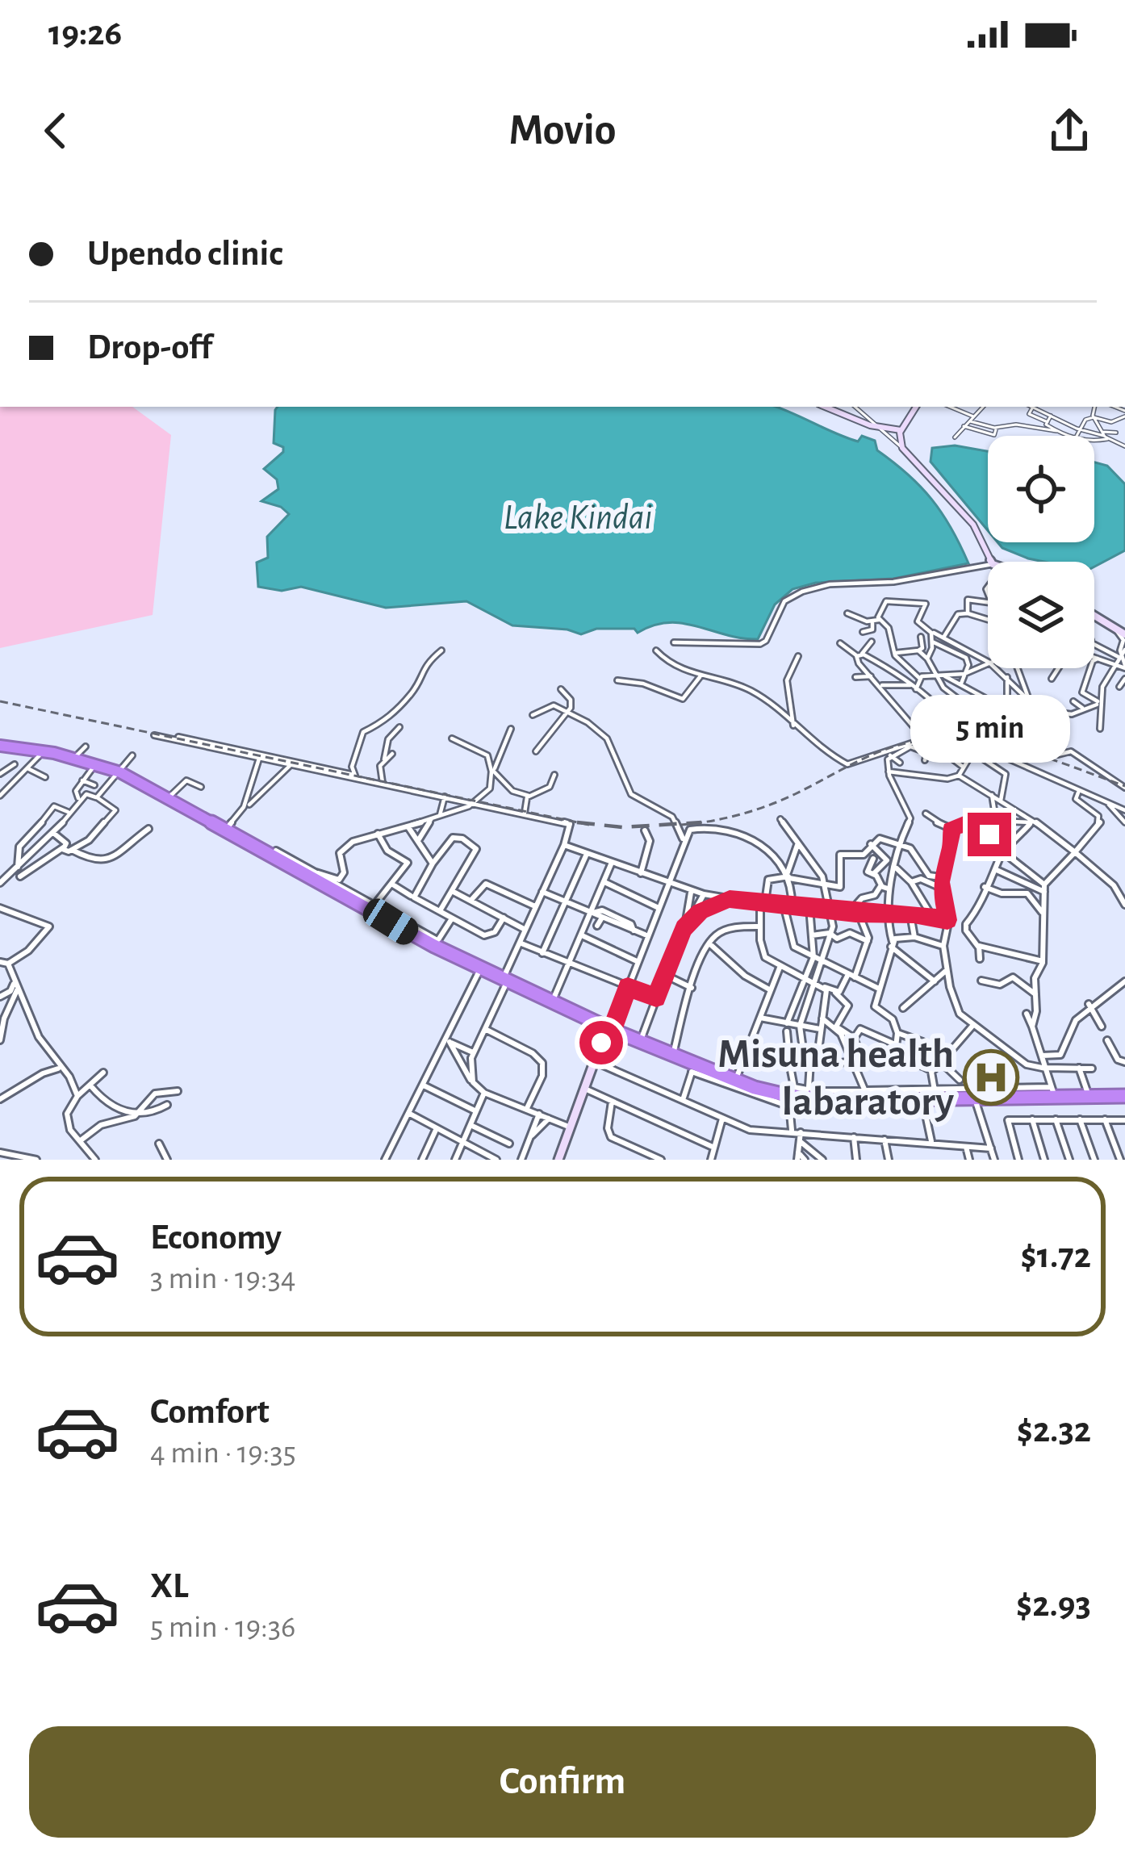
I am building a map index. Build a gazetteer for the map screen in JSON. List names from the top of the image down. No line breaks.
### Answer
{"water":["Lake Kindai"],"places":{"hospital":["Misuna health labaratory"]},"page":{"status":"19:26","header":"Movio","banner":["Upendo clinic","Drop-off"],"bubble":"5 min","list":[{"name":"Economy","note":"3 min · 19:34","value":"$1.72"},{"name":"Comfort","note":"4 min · 19:35","value":"$2.32"},{"name":"XL","note":"5 min · 19:36","value":"$2.93"}],"buttons":"Confirm"}}
